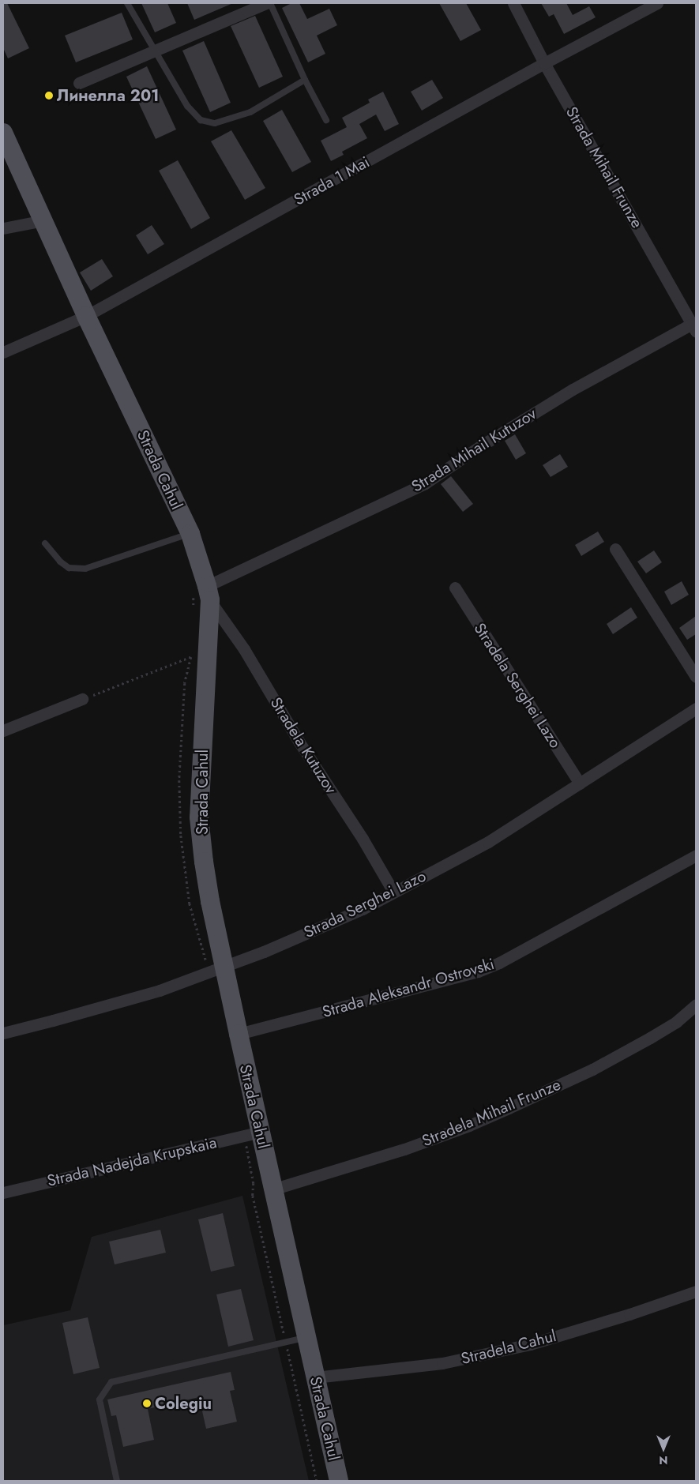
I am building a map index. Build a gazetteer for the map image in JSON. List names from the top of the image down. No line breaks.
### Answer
{"streets":{"main road":["Strada Cahul"],"street":["Strada Mihail Frunze","Strada 1 Mai","Strada Mihail Kutuzov","Stradela Serghei Lazo","Stradela Kutuzov","Strada Serghei Lazo","Strada Aleksandr Ostrovski","Stradela Mihail Frunze","Strada Nadejda Krupskaia","Stradela Cahul"]},"crossings":[["Strada Mihail Frunze","Strada 1 Mai"],["Strada Mihail Frunze","Strada Mihail Kutuzov"],["Strada 1 Mai","Strada Cahul"],["Strada Mihail Kutuzov","Strada Cahul"],["Strada Mihail Kutuzov","Stradela Kutuzov"],["Strada Cahul","Stradela Kutuzov"],["Strada Cahul","Strada Serghei Lazo"],["Strada Cahul","Strada Aleksandr Ostrovski"],["Strada Cahul","Stradela Mihail Frunze"],["Strada Cahul","Strada Nadejda Krupskaia"],["Strada Cahul","Stradela Cahul"],["Stradela Serghei Lazo","Strada Serghei Lazo"],["Stradela Kutuzov","Strada Serghei Lazo"]],"places":["Линелла 201","Colegiu"],"north":"bottom"}
